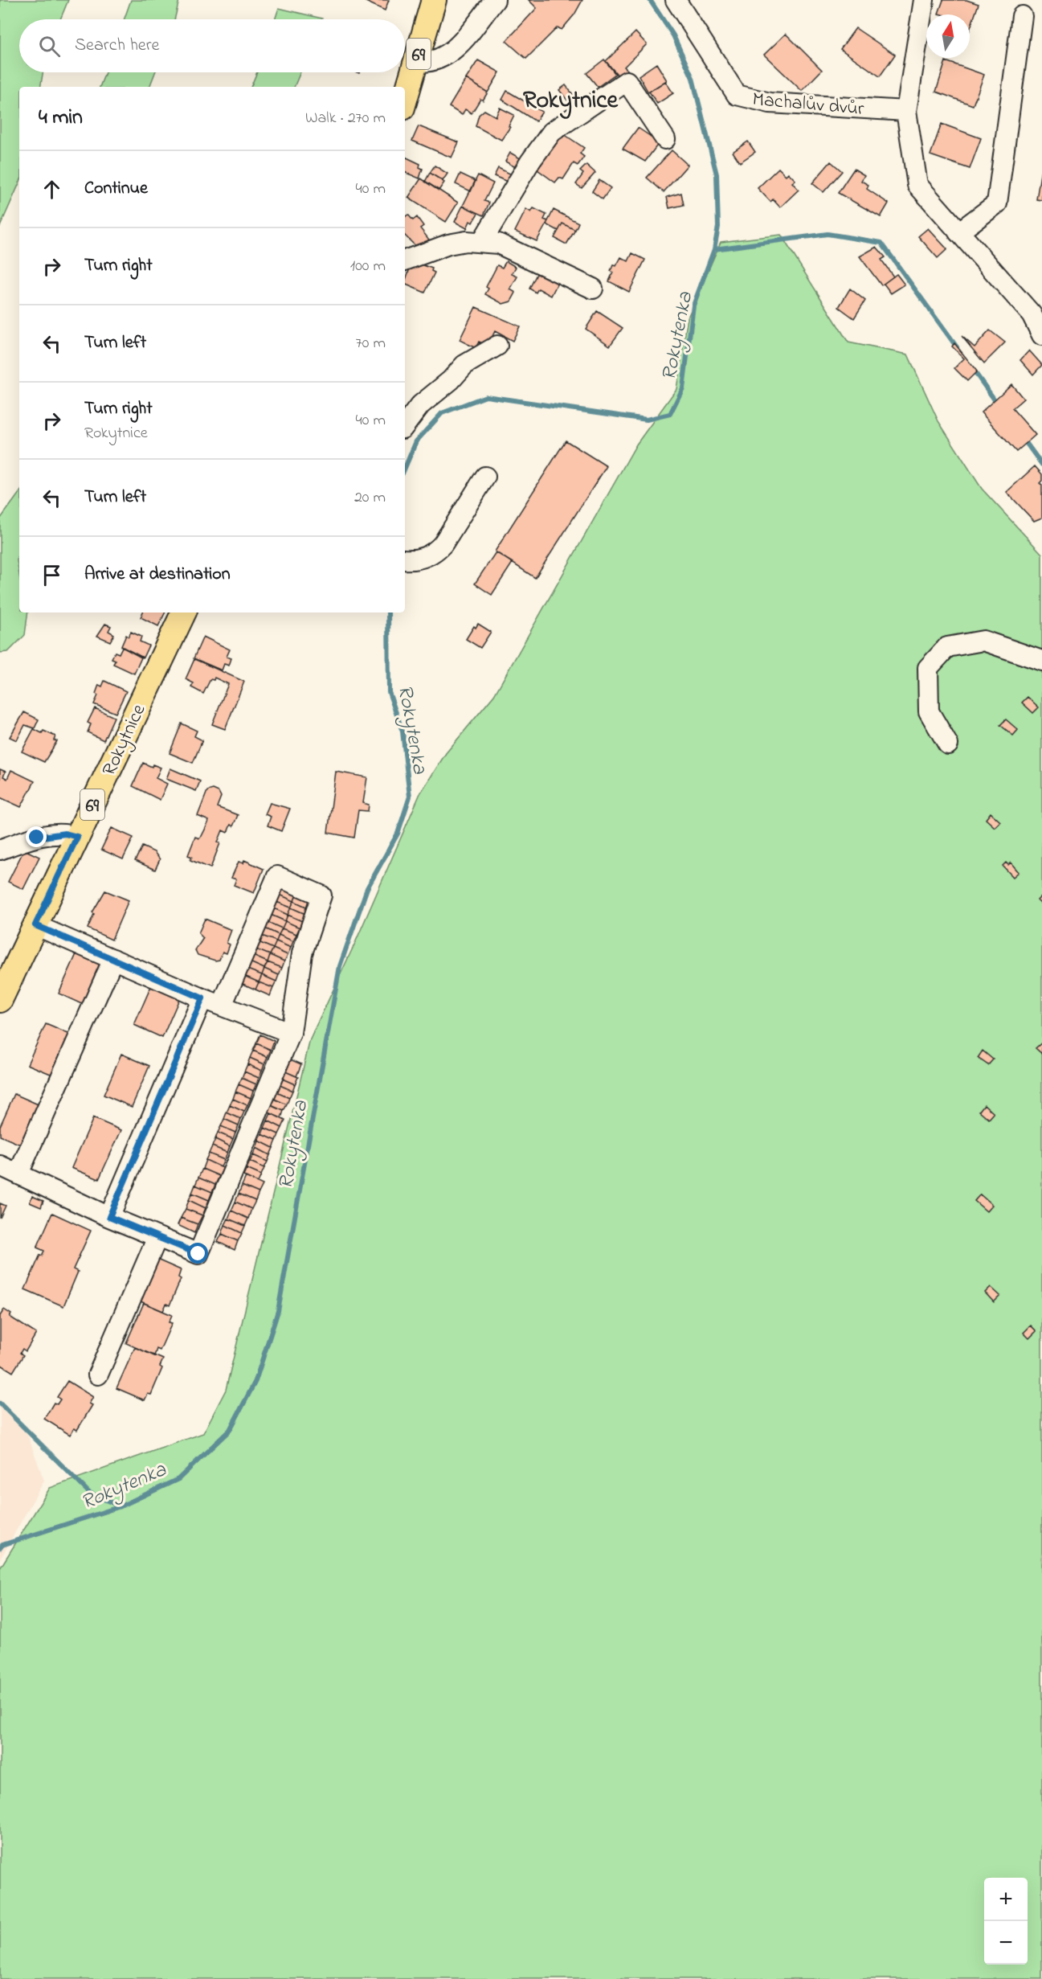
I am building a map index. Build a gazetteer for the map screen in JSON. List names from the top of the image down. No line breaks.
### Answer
{"streets":{"main road":["69","Rokytnice"],"street":["Machalův dvůr"]},"districts":["Rokytnice"],"water":["Rokytenka"],"north":"top","page":{"search":"Search here","heading":["4 min","Walk · 270 m"],"list":[["Continue","40 m"],["Turn right","100 m"],["Turn left","70 m"],["Turn right","Rokytnice","40 m"],["Turn left","20 m"],"Arrive at destination"],"map_buttons":["+","−"]}}
